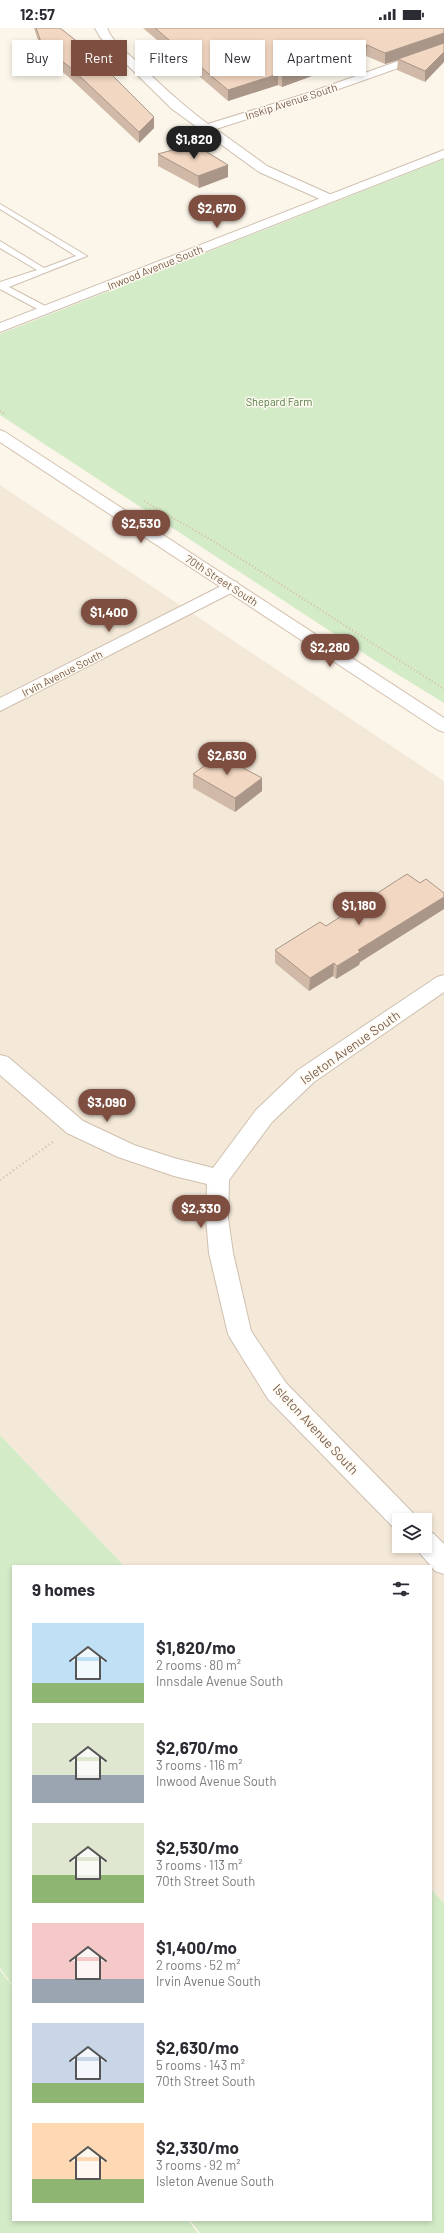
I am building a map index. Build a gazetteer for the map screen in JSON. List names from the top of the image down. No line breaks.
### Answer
{"streets":{"street":["Inskip Avenue South","Inwood Avenue South","70th Street South","Irvin Avenue South","Isleton Avenue South"]},"crossings":[["70th Street South","Irvin Avenue South"]],"parks":["Shepard Farm"],"page":{"status":"12:57","chip":["Buy","Rent","Filters","New","Apartment"],"price":["$1,820","$2,670","$2,530","$1,400","$2,280","$2,630","$1,180","$3,090","$2,330"],"heading":"9 homes","list":[{"name":"$1,820/mo","note":"2 rooms · 80 m² · Innsdale Avenue South"},{"name":"$2,670/mo","note":"3 rooms · 116 m² · Inwood Avenue South"},{"name":"$2,530/mo","note":"3 rooms · 113 m² · 70th Street South"},{"name":"$1,400/mo","note":"2 rooms · 52 m² · Irvin Avenue South"},{"name":"$2,630/mo","note":"5 rooms · 143 m² · 70th Street South"},{"name":"$2,330/mo","note":"3 rooms · 92 m² · Isleton Avenue South"}]}}
